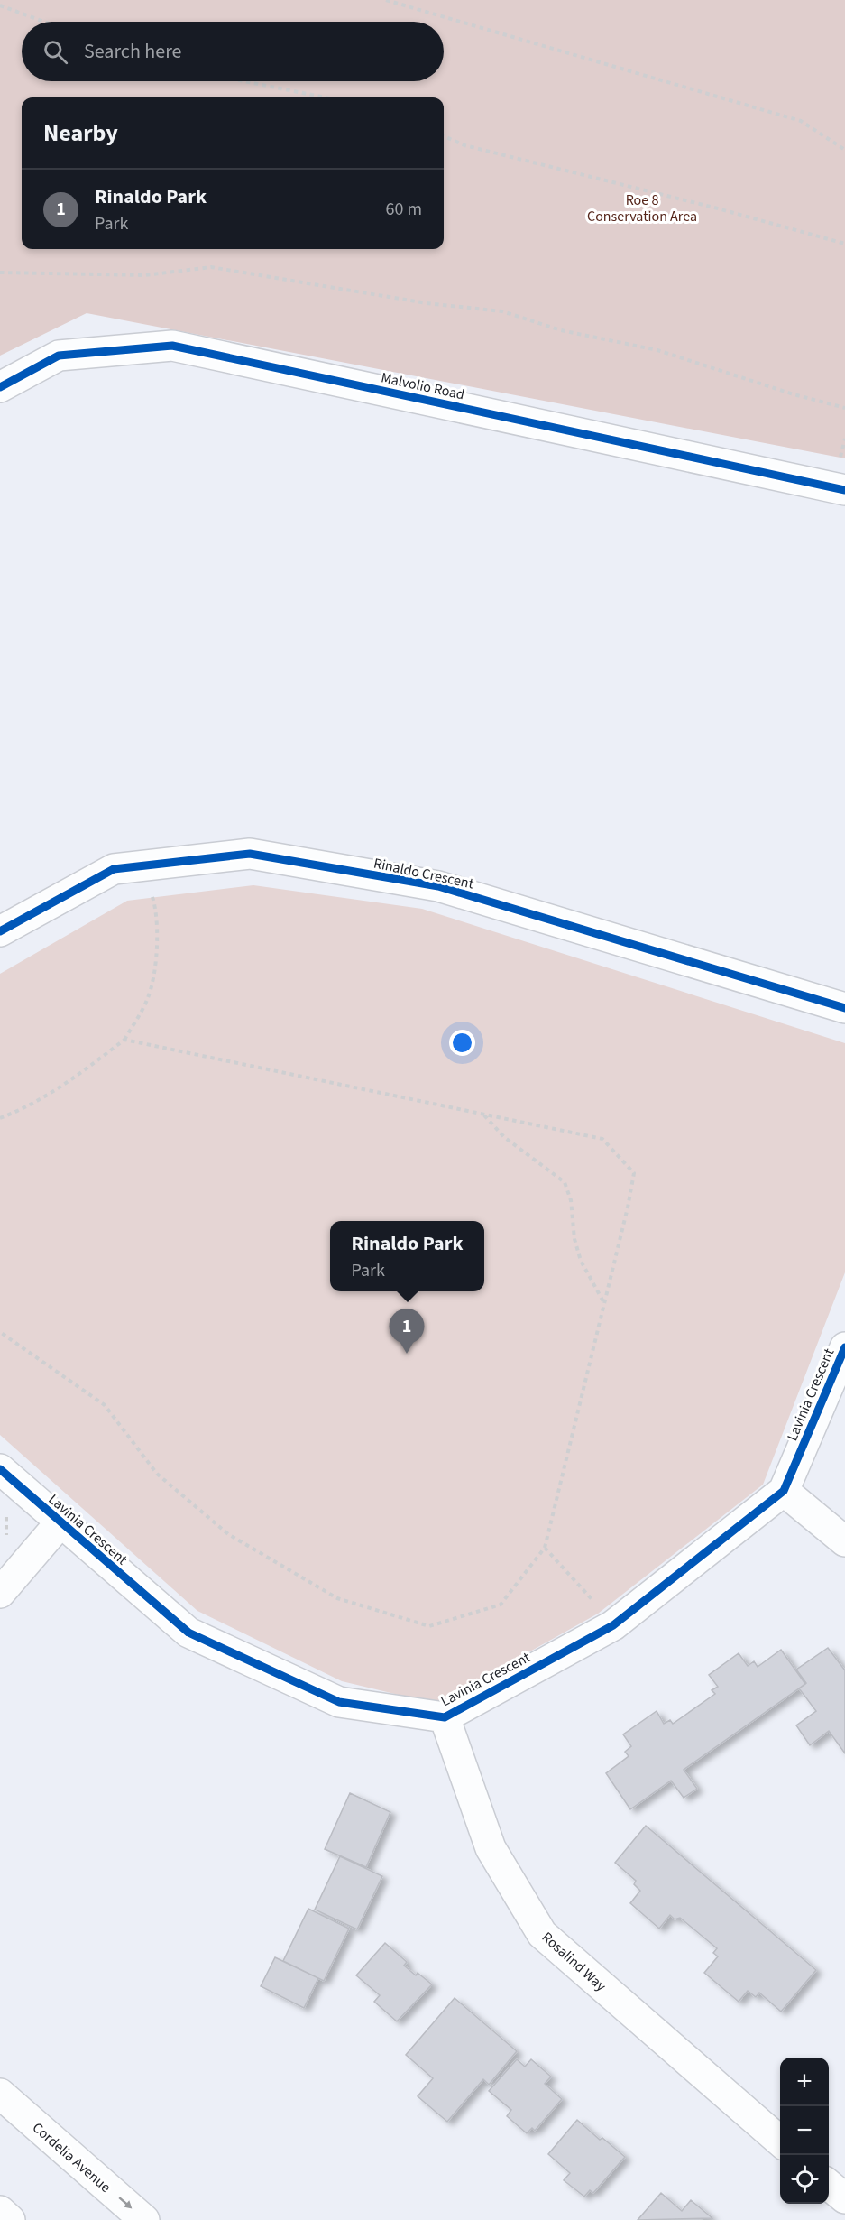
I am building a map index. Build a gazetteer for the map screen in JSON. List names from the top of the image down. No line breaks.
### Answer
{"streets":{"street":["Malvolio Road","Rinaldo Crescent","Lavinia Crescent","Rosalind Way","Cordelia Avenue"]},"crossings":[["Lavinia Crescent","Rosalind Way"]],"one_way":["Cordelia Avenue"],"parks":["Roe 8 Conservation Area"],"page":{"search":"Search here","heading":"Nearby","list":[{"mark":"1","name":"Rinaldo Park","note":"Park","value":"60 m"}],"popup":["Rinaldo Park","Park"],"pins":"1","map_buttons":["+","−"]}}
